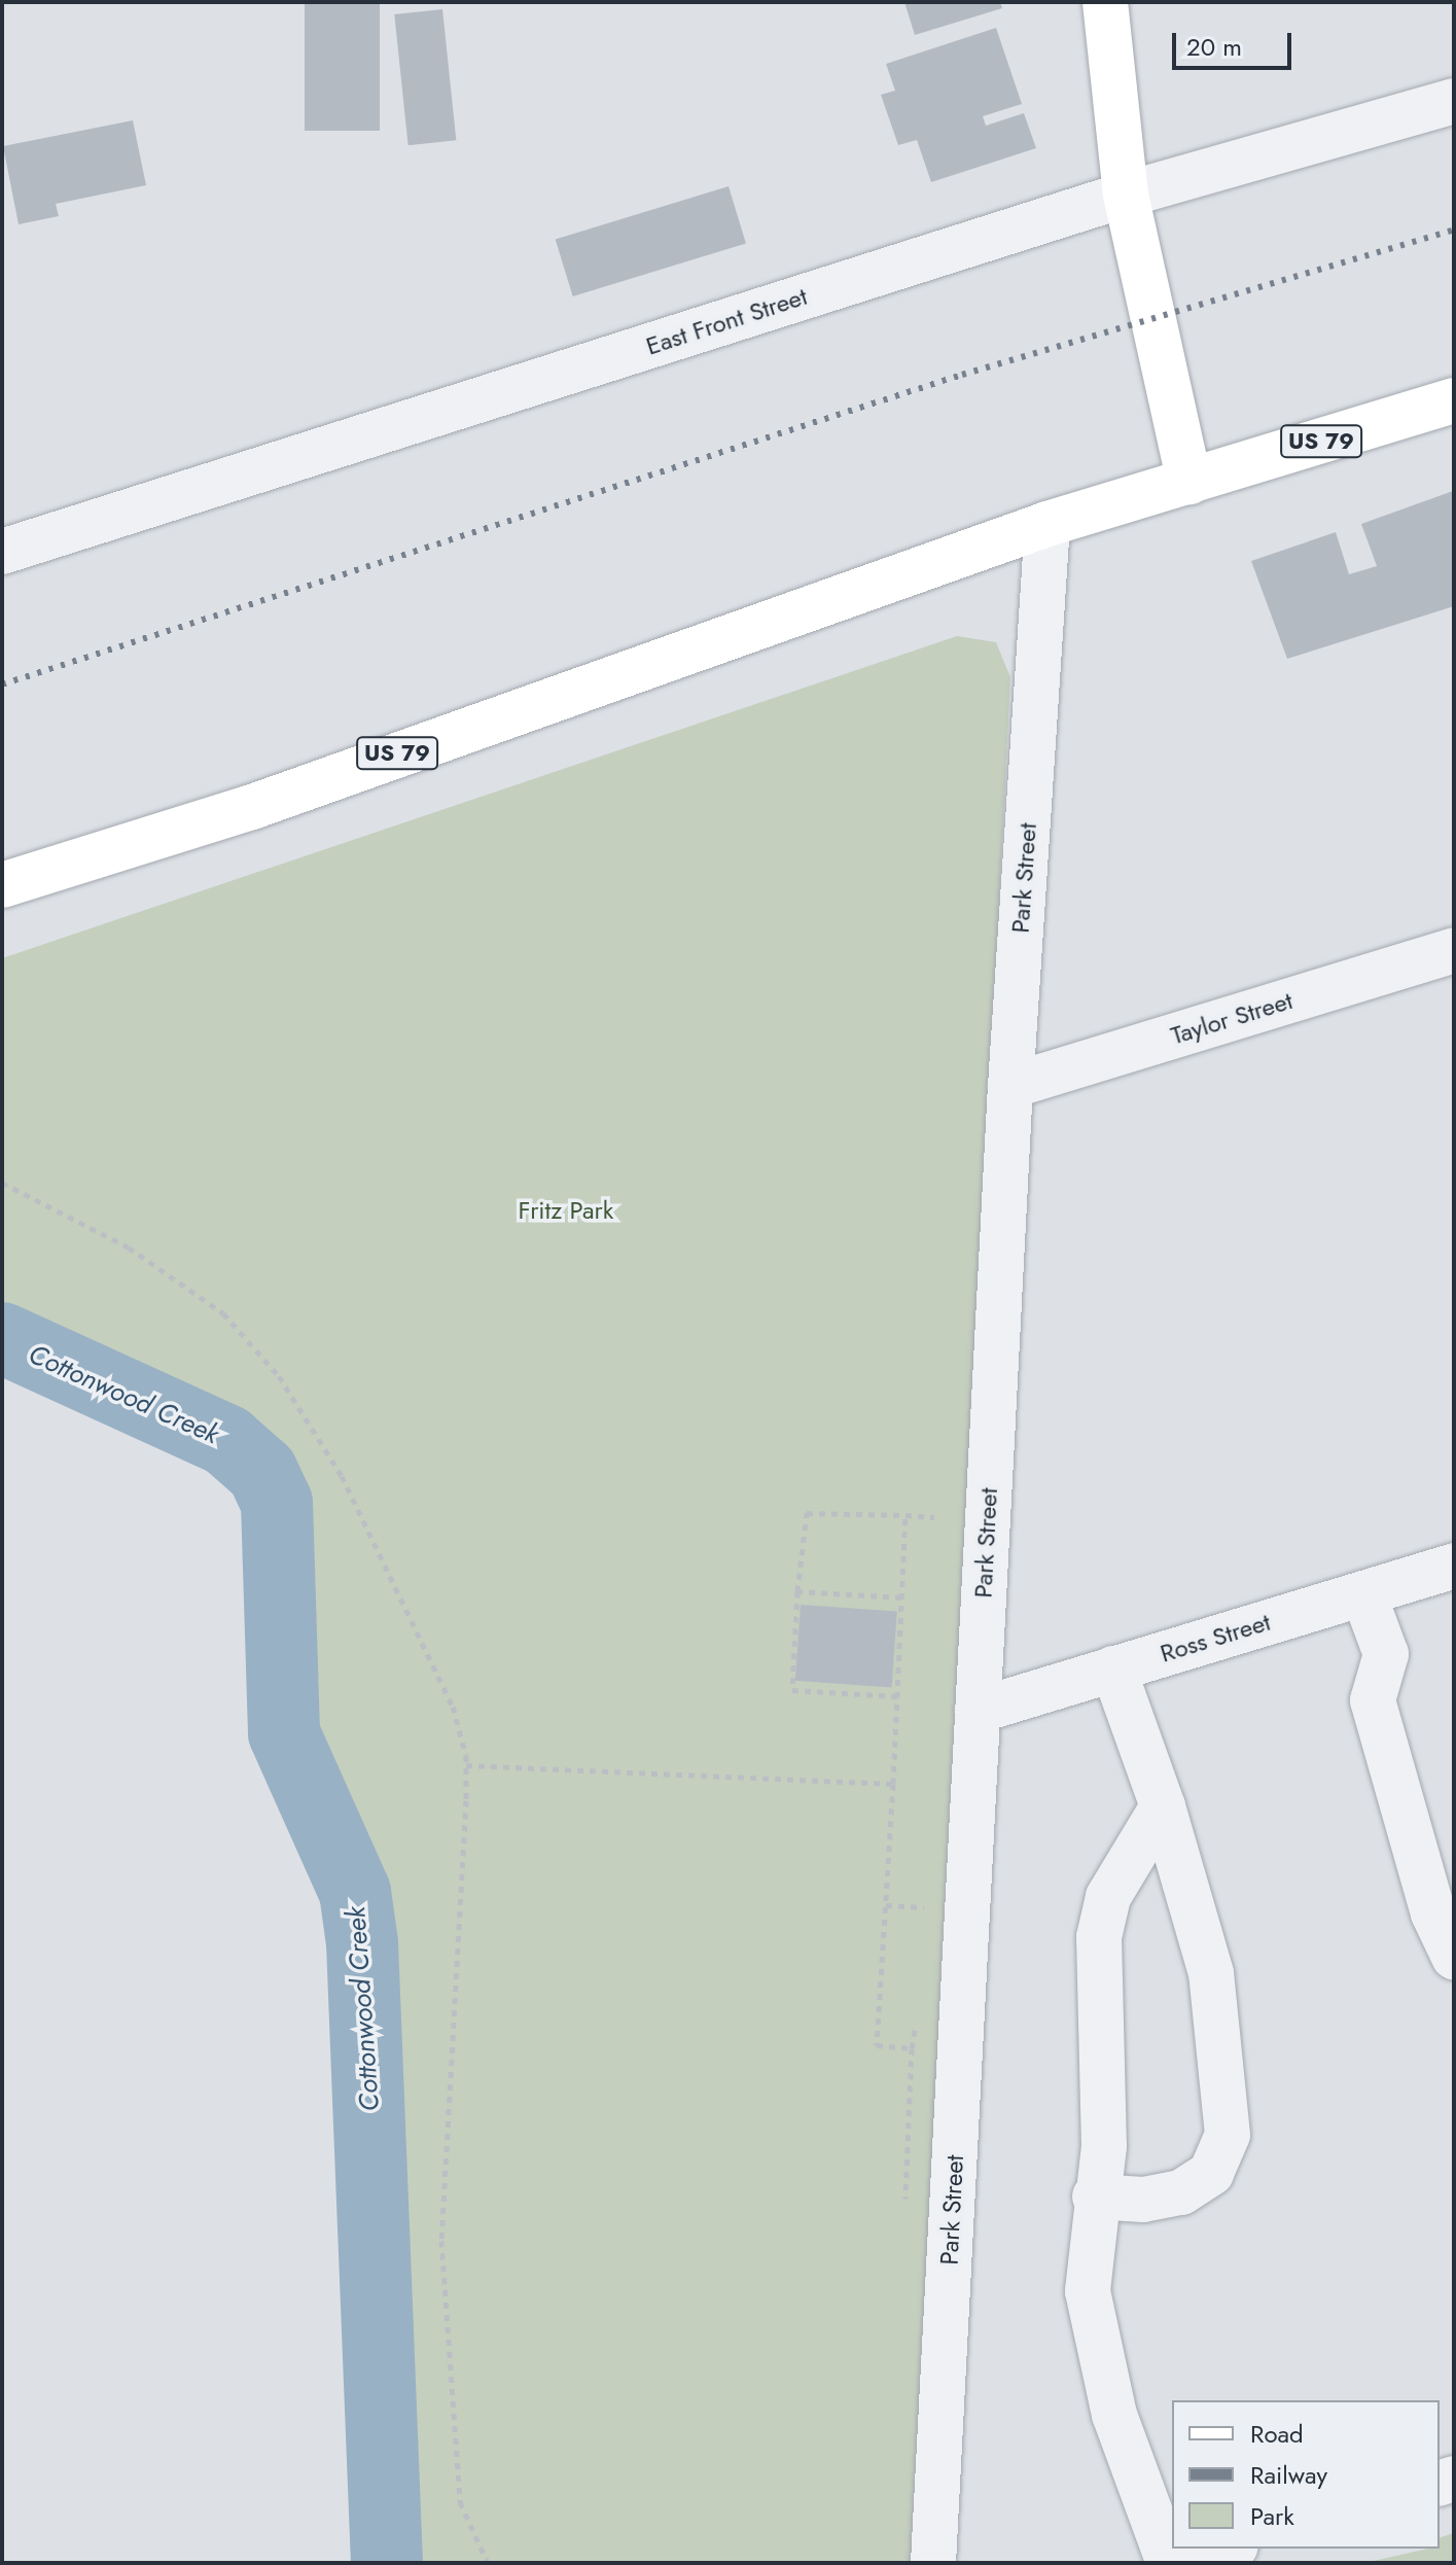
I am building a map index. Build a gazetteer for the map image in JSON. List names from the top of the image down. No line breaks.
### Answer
{"streets":{"main road":["US 79"],"street":["East Front Street","Park Street","Taylor Street","Ross Street"]},"crossings":[["US 79","Park Street"],["Park Street","Taylor Street"],["Park Street","Ross Street"]],"water":["Cottonwood Creek"],"parks":["Fritz Park"],"legend":["Road","Railway","Park"],"scale_bar":"20 m"}
